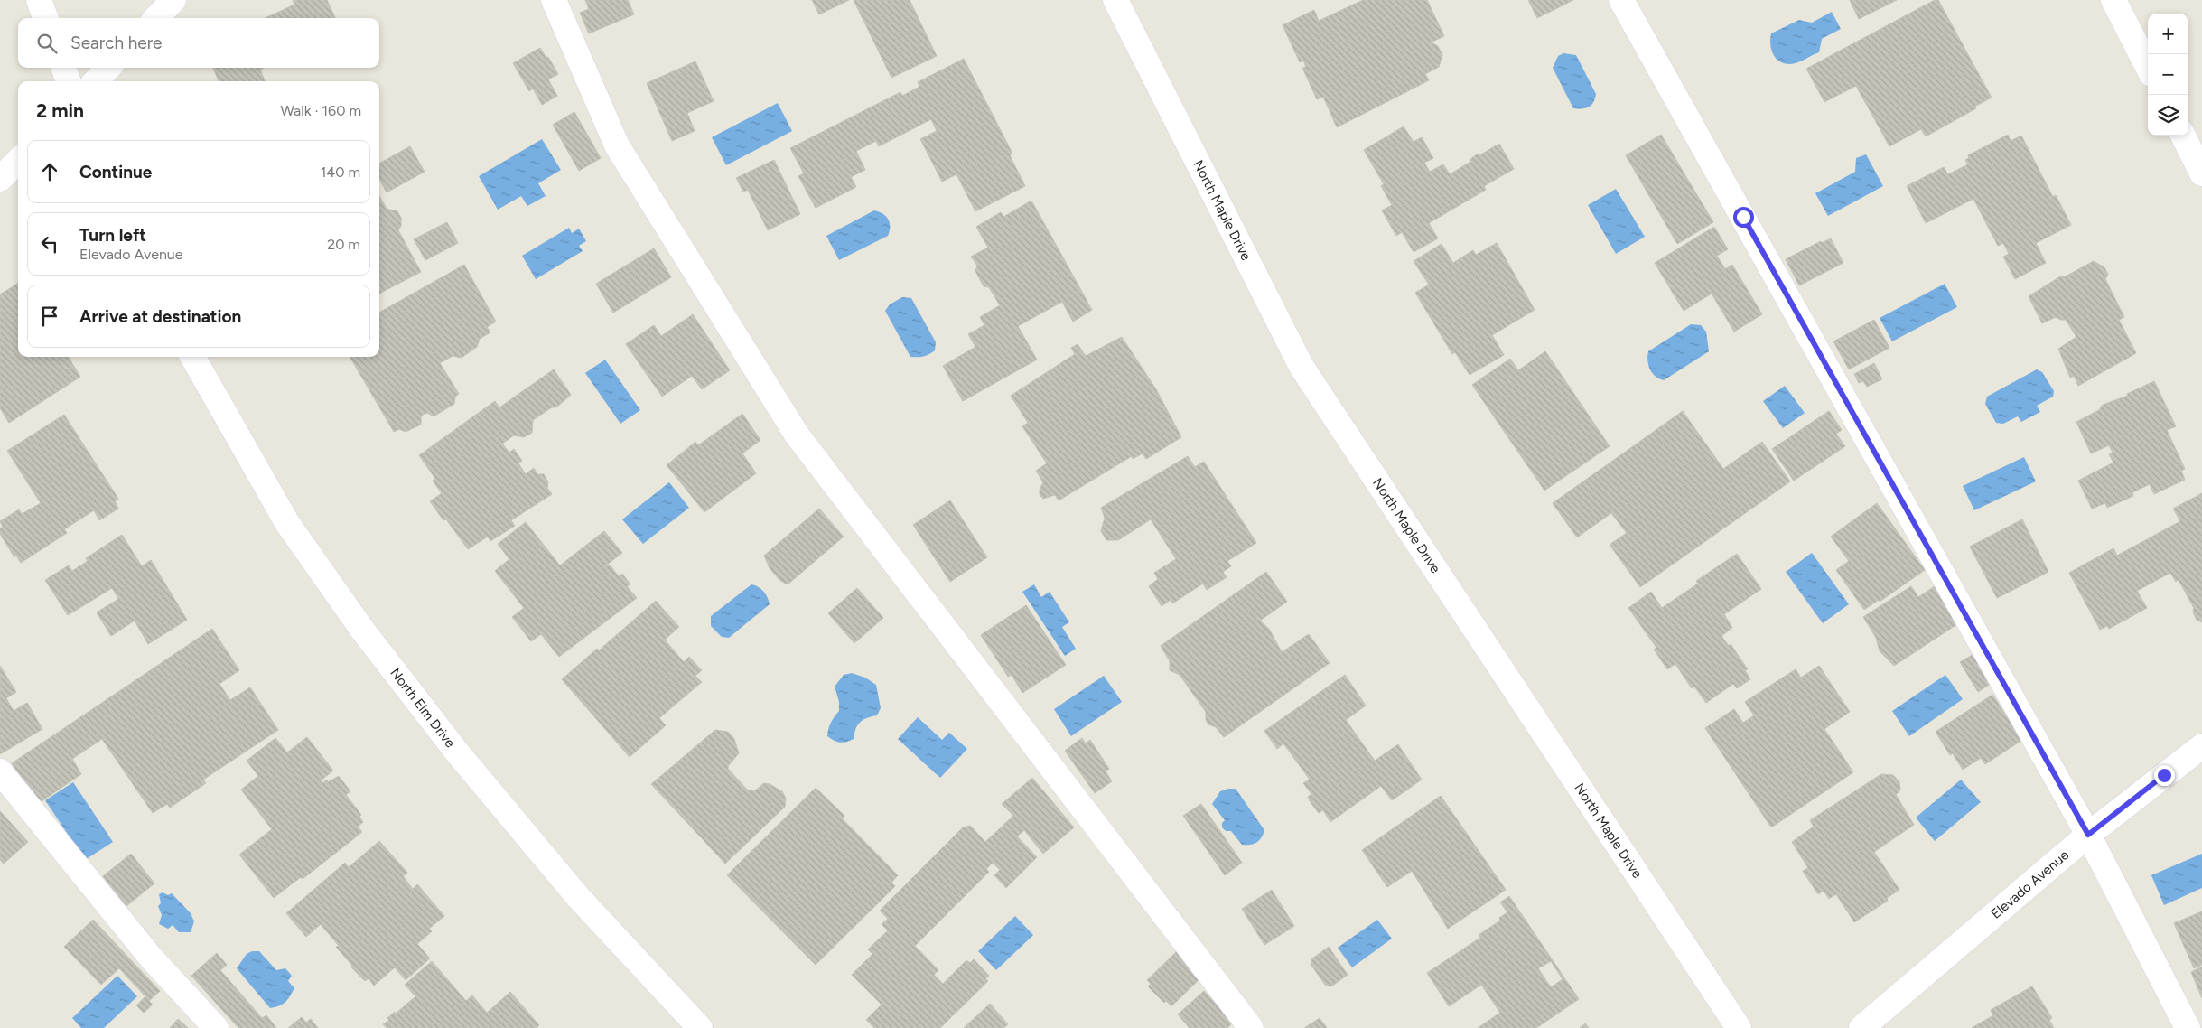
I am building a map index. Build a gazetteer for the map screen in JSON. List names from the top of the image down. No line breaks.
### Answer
{"streets":{"street":["North Maple Drive","North Elm Drive","Elevado Avenue"]},"page":{"map_buttons":["+","−"],"search":"Search here","heading":["2 min","Walk · 160 m"],"list":[["Continue","140 m"],["Turn left","Elevado Avenue","20 m"],"Arrive at destination"]}}
